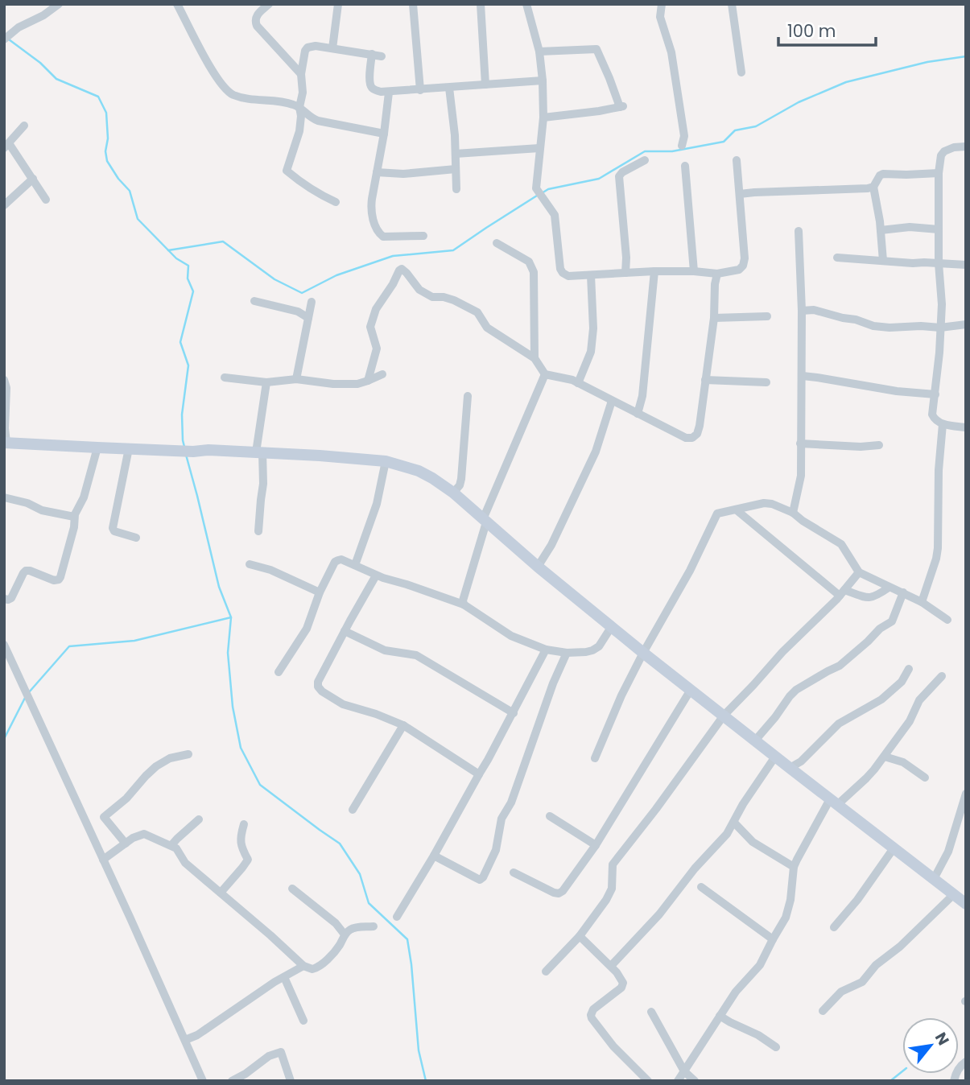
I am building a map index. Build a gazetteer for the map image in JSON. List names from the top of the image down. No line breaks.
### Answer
{"scale_bar":"100 m","north":"top right"}
